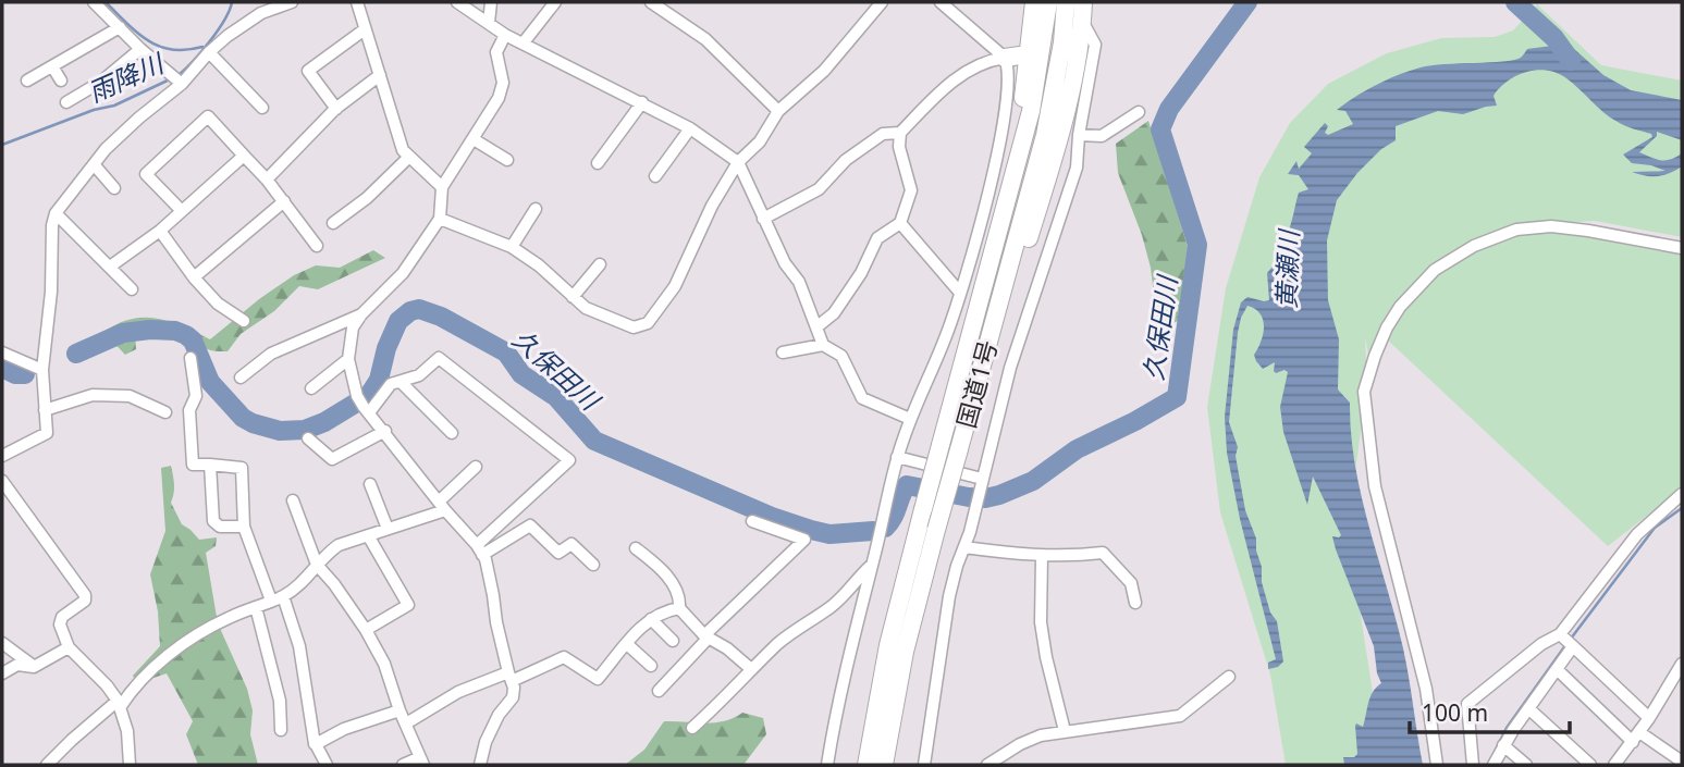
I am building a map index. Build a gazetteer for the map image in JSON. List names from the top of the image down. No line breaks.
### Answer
{"streets":{"highway":["国道1号"]},"water":["雨降川","黄瀬川","久保田川"],"scale_bar":"100 m"}
